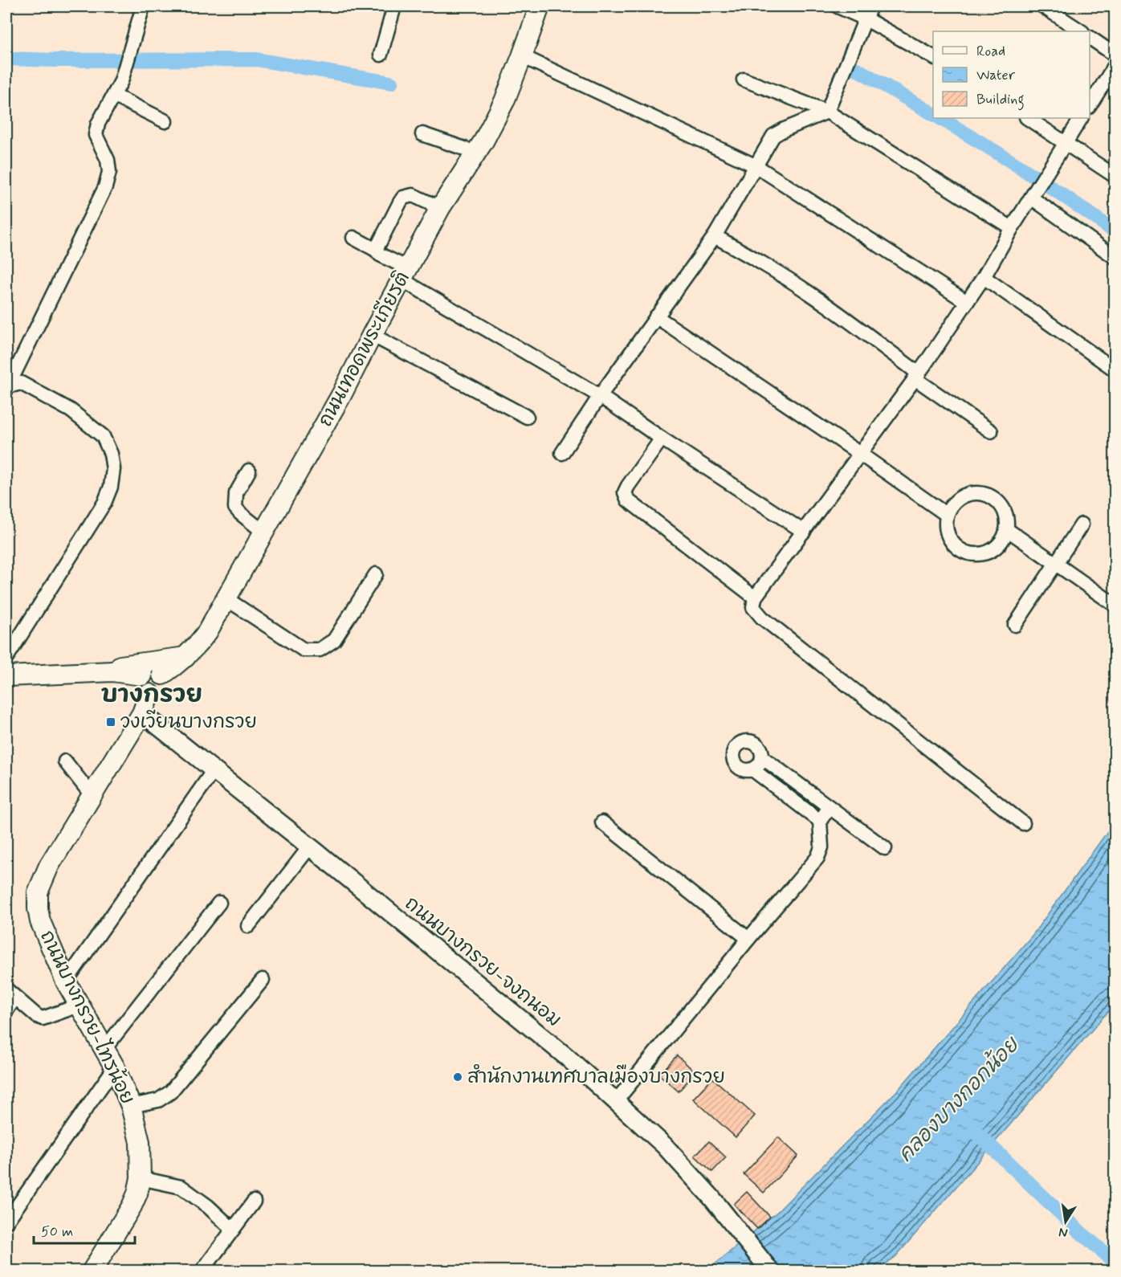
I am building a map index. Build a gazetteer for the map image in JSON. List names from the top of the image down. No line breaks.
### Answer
{"streets":{"main road":["ถนนเทอดพระเกียรติ","ถนนบางกรวย-ไทรน้อย"],"street":["ถนนบางกรวย-จงถนอม"]},"crossings":[["ถนนเทอดพระเกียรติ","ถนนบางกรวย-ไทรน้อย"],["ถนนบางกรวย-จงถนอม","ถนนบางกรวย-ไทรน้อย"]],"districts":["บางกรวย"],"water":["คลองบางกอกน้อย"],"places":{"transit":["วงเวียนบางกรวย"],"other":["สำนักงานเทศบาลเมืองบางกรวย"]},"legend":["Road","Water","Building"],"scale_bar":"50 m","north":"bottom"}
